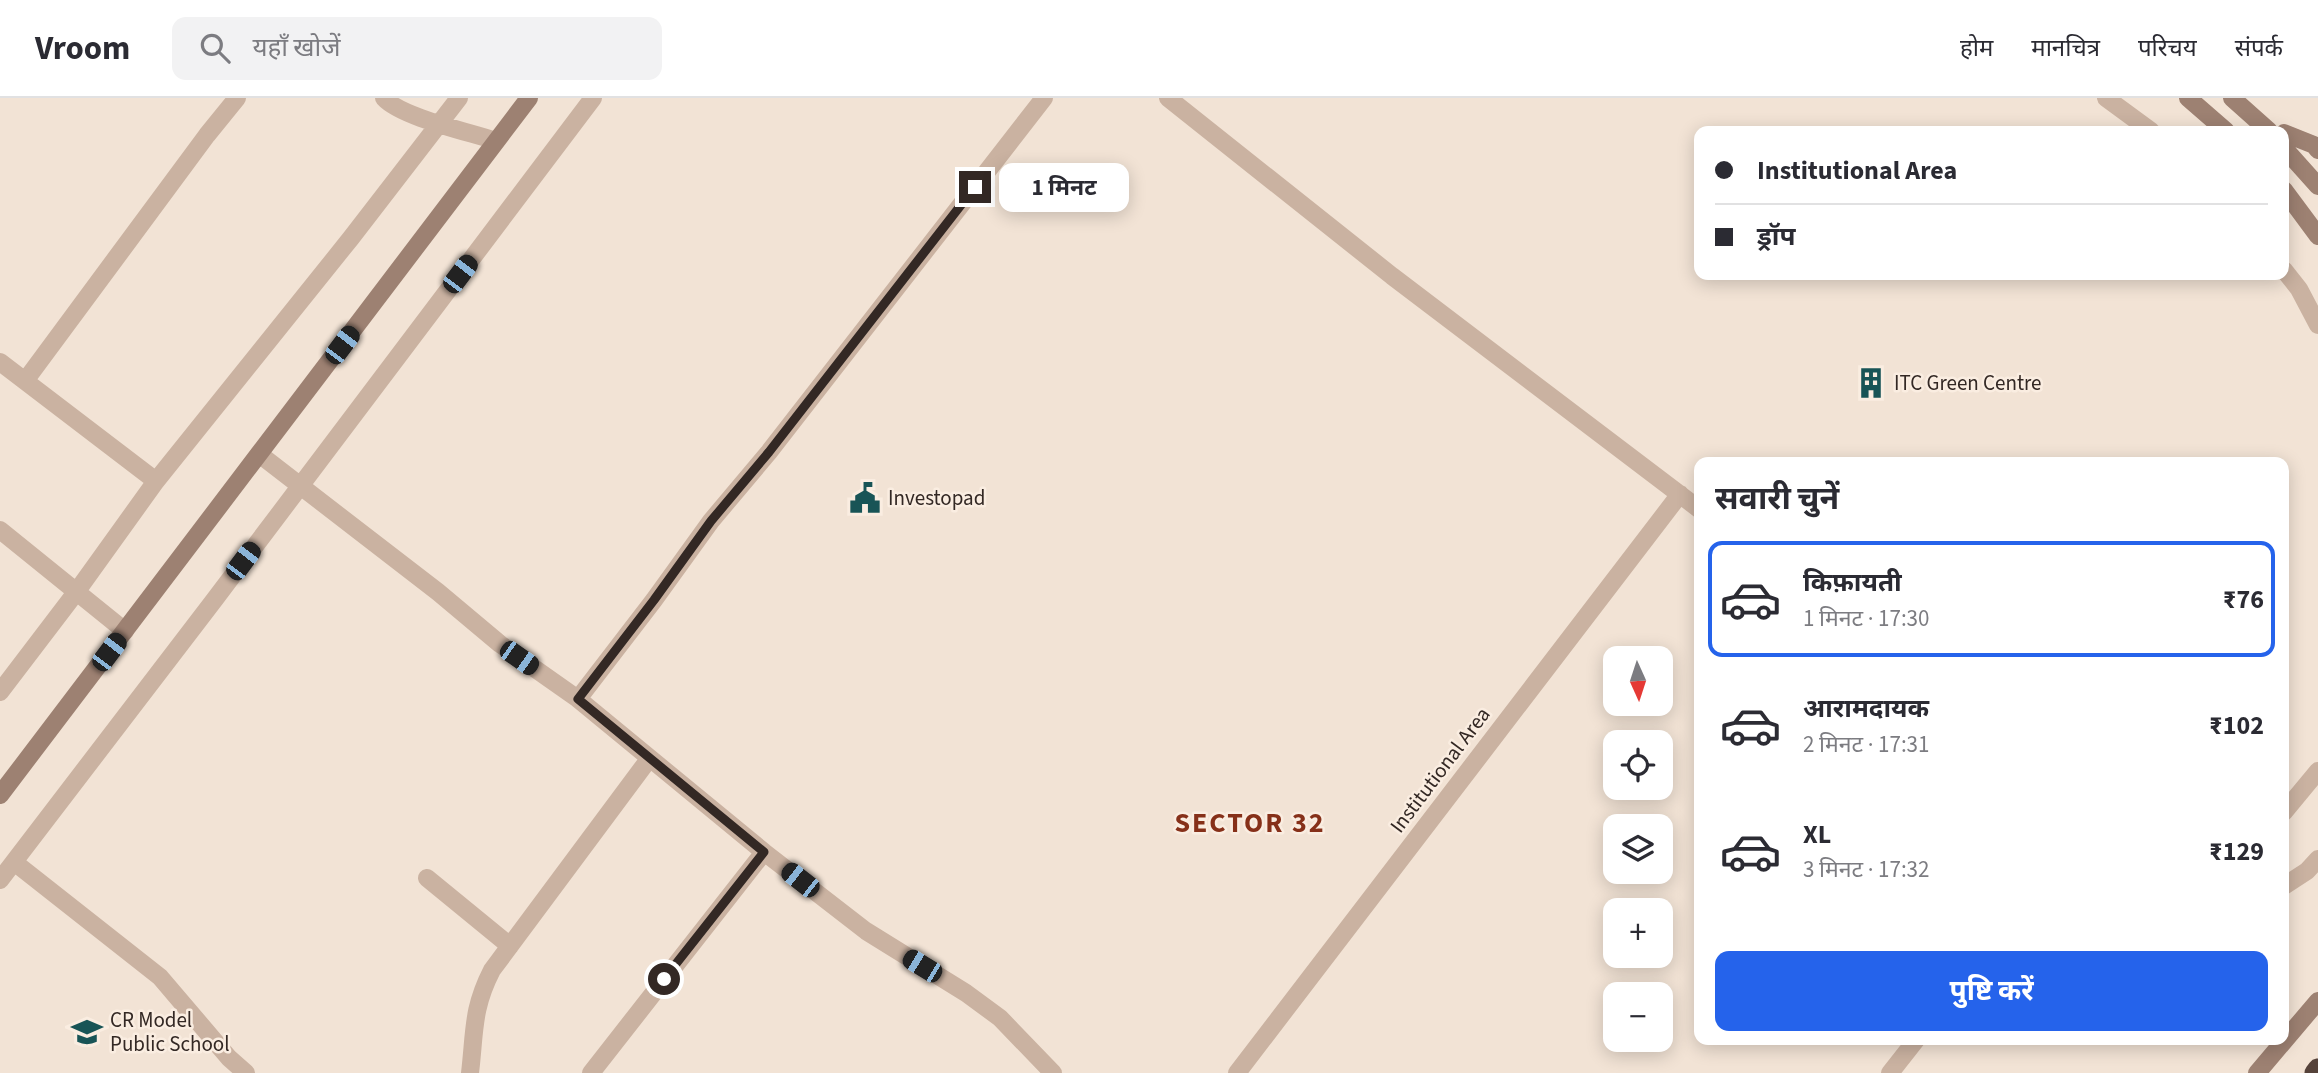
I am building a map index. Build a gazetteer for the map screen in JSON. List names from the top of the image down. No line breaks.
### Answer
{"streets":{"street":["Institutional Area"]},"districts":["SECTOR 32"],"places":{"building":["ITC Green Centre"],"public building":["Investopad"],"school or university":["CR Model Public School"]},"north":"bottom","page":{"header":"Vroom","search":"यहाँ खोजें","nav":["होम","मानचित्र","परिचय","संपर्क"],"banner":["Institutional Area","ड्रॉप"],"bubble":"1 मिनट","heading":"सवारी चुनें","list":[{"name":"किफ़ायती","note":"1 मिनट · 17:30","value":"₹76"},{"name":"आरामदायक","note":"2 मिनट · 17:31","value":"₹102"},{"name":"XL","note":"3 मिनट · 17:32","value":"₹129"}],"map_buttons":["+","−"],"buttons":"पुष्टि करें"}}
